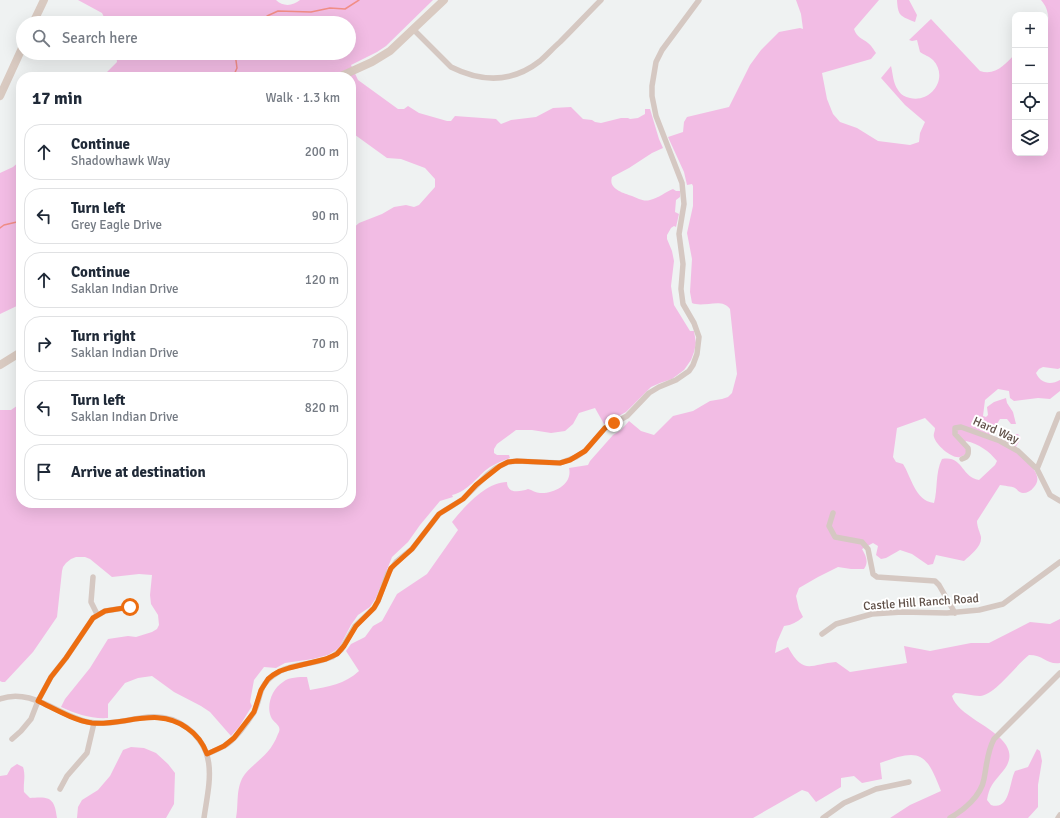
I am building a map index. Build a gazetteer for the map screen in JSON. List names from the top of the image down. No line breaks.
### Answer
{"streets":{"street":["Hard Way","Castle Hill Ranch Road"]},"page":{"map_buttons":["+","−"],"search":"Search here","heading":["17 min","Walk · 1.3 km"],"list":[["Continue","Shadowhawk Way","200 m"],["Turn left","Grey Eagle Drive","90 m"],["Continue","Saklan Indian Drive","120 m"],["Turn right","Saklan Indian Drive","70 m"],["Turn left","Saklan Indian Drive","820 m"],"Arrive at destination"]}}
